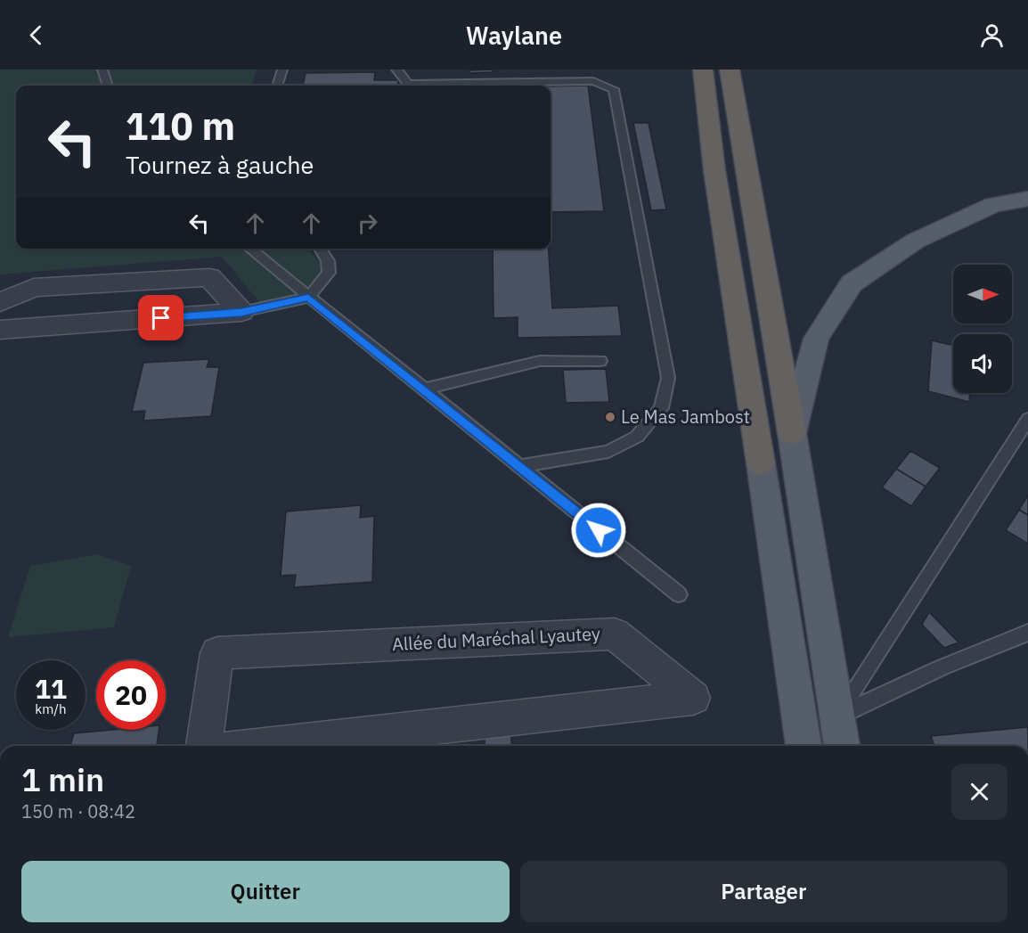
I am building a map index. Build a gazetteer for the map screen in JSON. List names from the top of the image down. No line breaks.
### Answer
{"streets":{"street":["Allée du Maréchal Lyautey"]},"places":["Le Mas Jambost"],"north":"right","page":{"header":"Waylane","turn":["110 m","Tournez à gauche"],"speed":"11 km/h","limit":"20","heading":["1 min","150 m · 08:42"],"buttons":["Quitter","Partager"]}}
